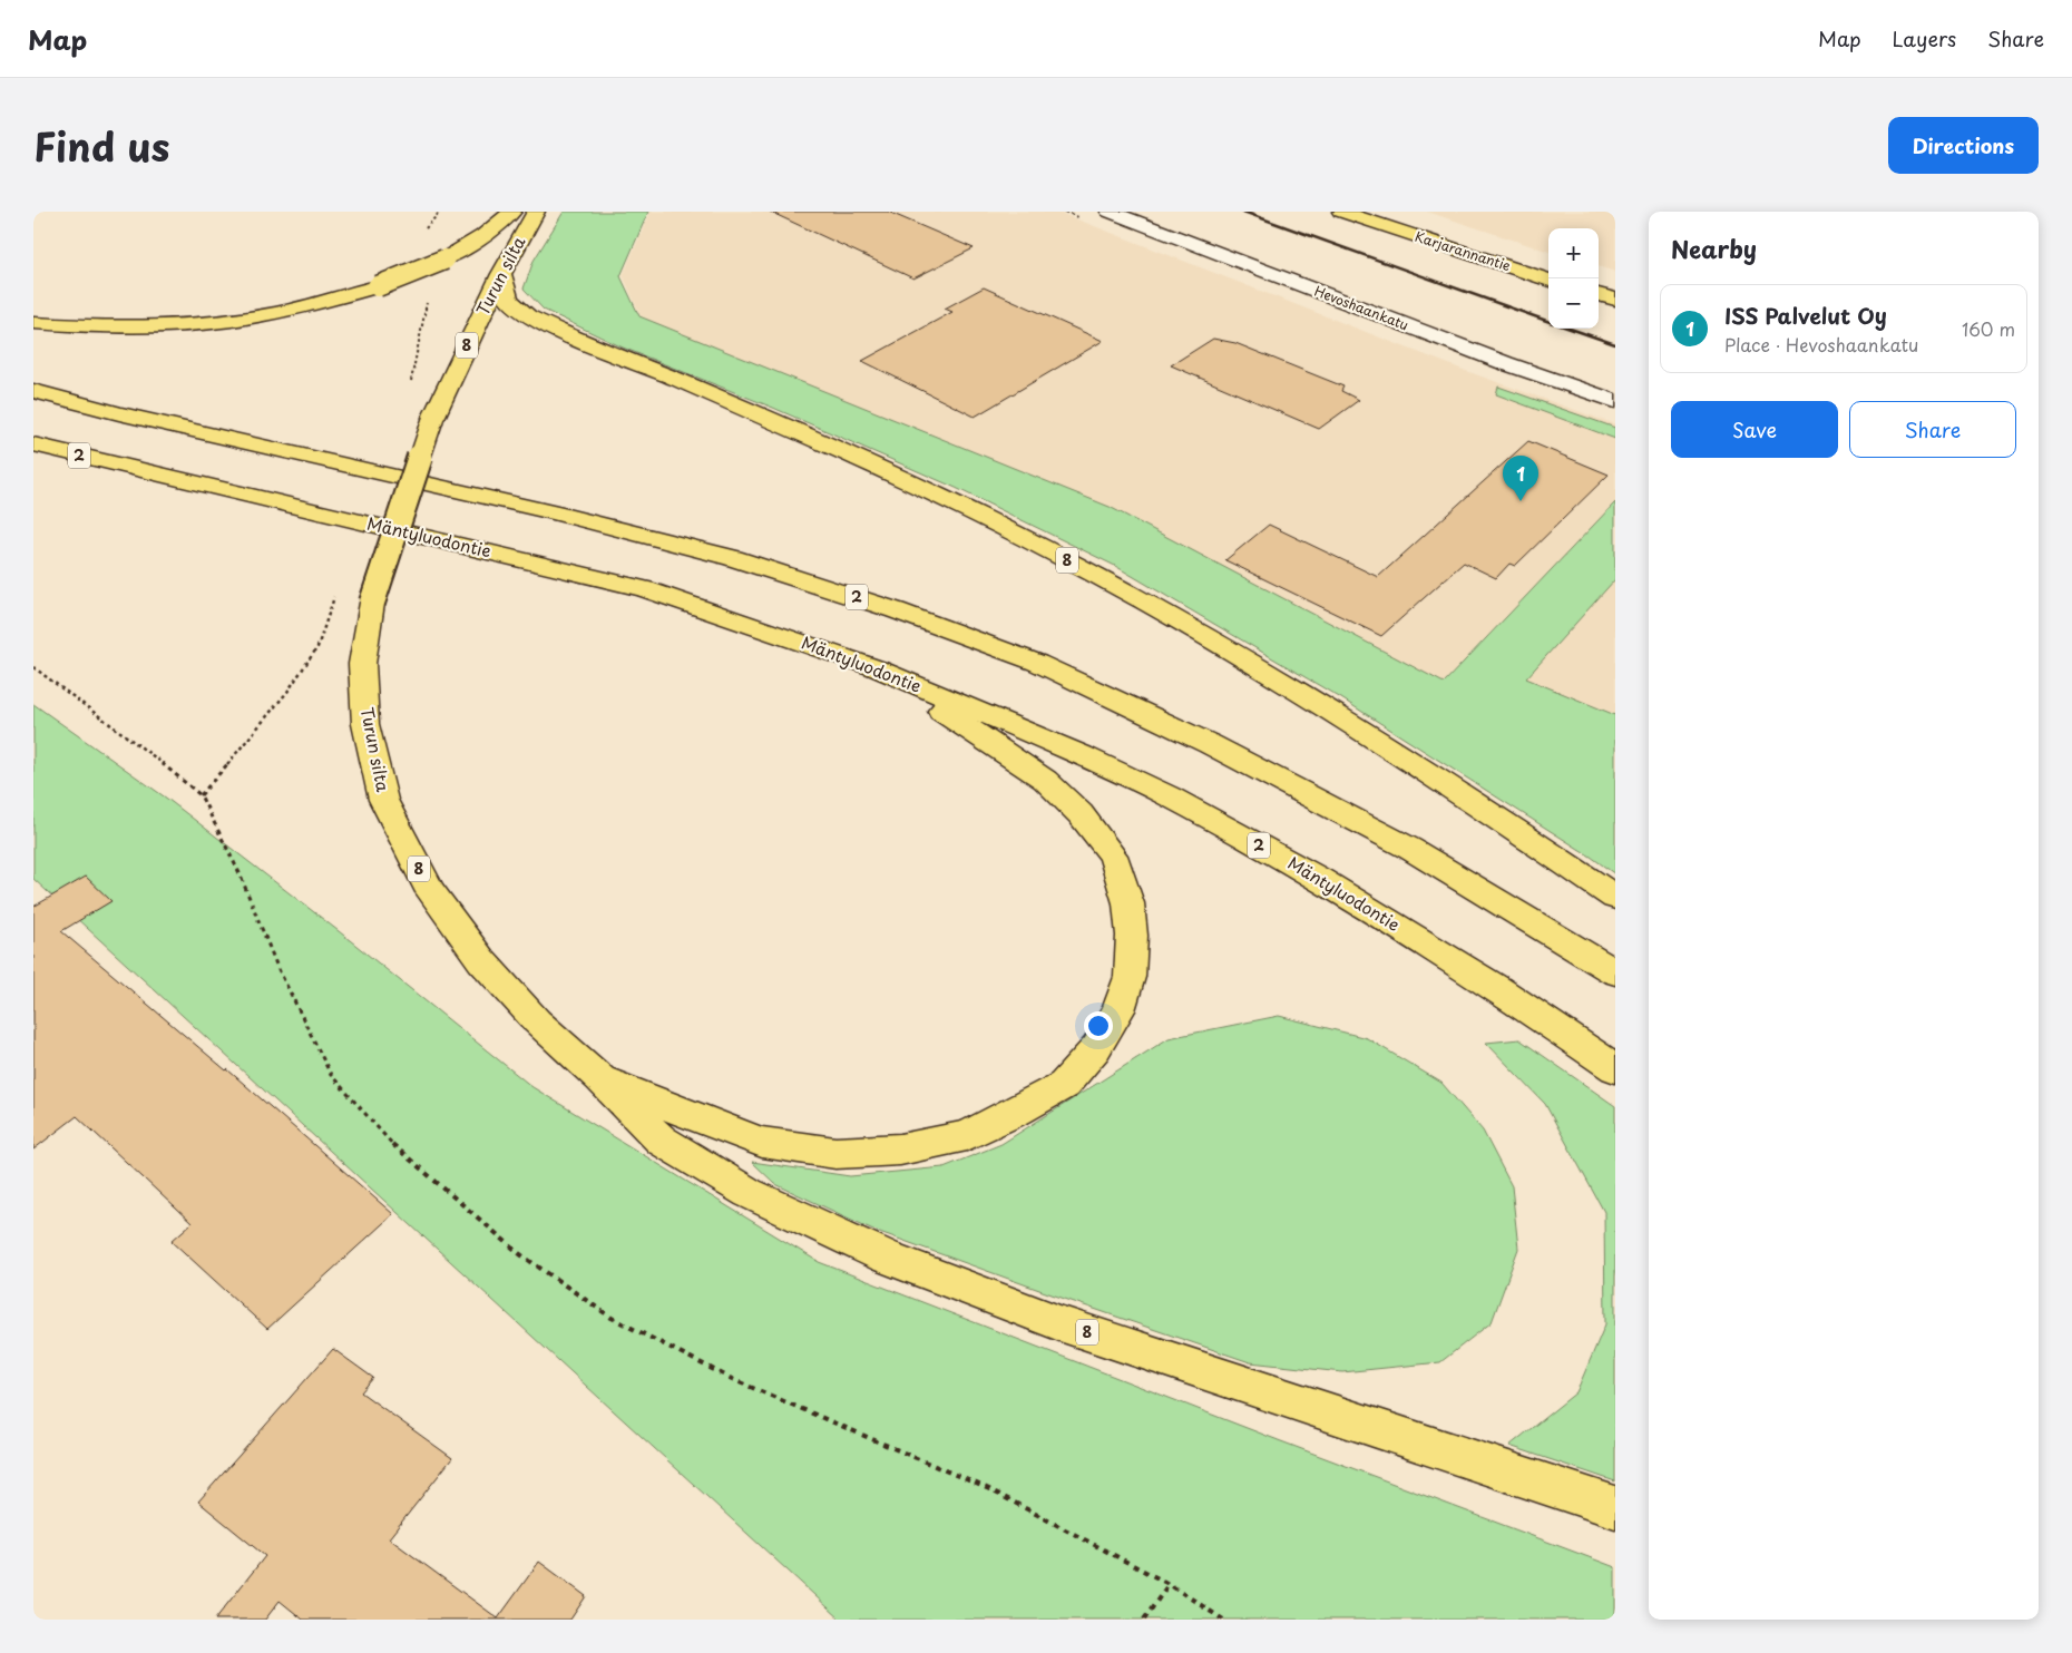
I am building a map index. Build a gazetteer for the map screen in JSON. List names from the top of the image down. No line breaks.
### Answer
{"streets":{"main road":["Karjarannantie","Turun silta","8","2","Mäntyluodontie"],"street":["Hevoshaankatu"]},"crossings":[["Turun silta","8"]],"page":{"header":"Map","nav":["Map","Layers","Share"],"title":"Find us","buttons":["Directions",["Save","Share"]],"heading":"Nearby","map_buttons":["+","−"],"list":[{"mark":"1","name":"ISS Palvelut Oy","note":"Place · Hevoshaankatu","value":"160 m"}],"pins":"1"}}
